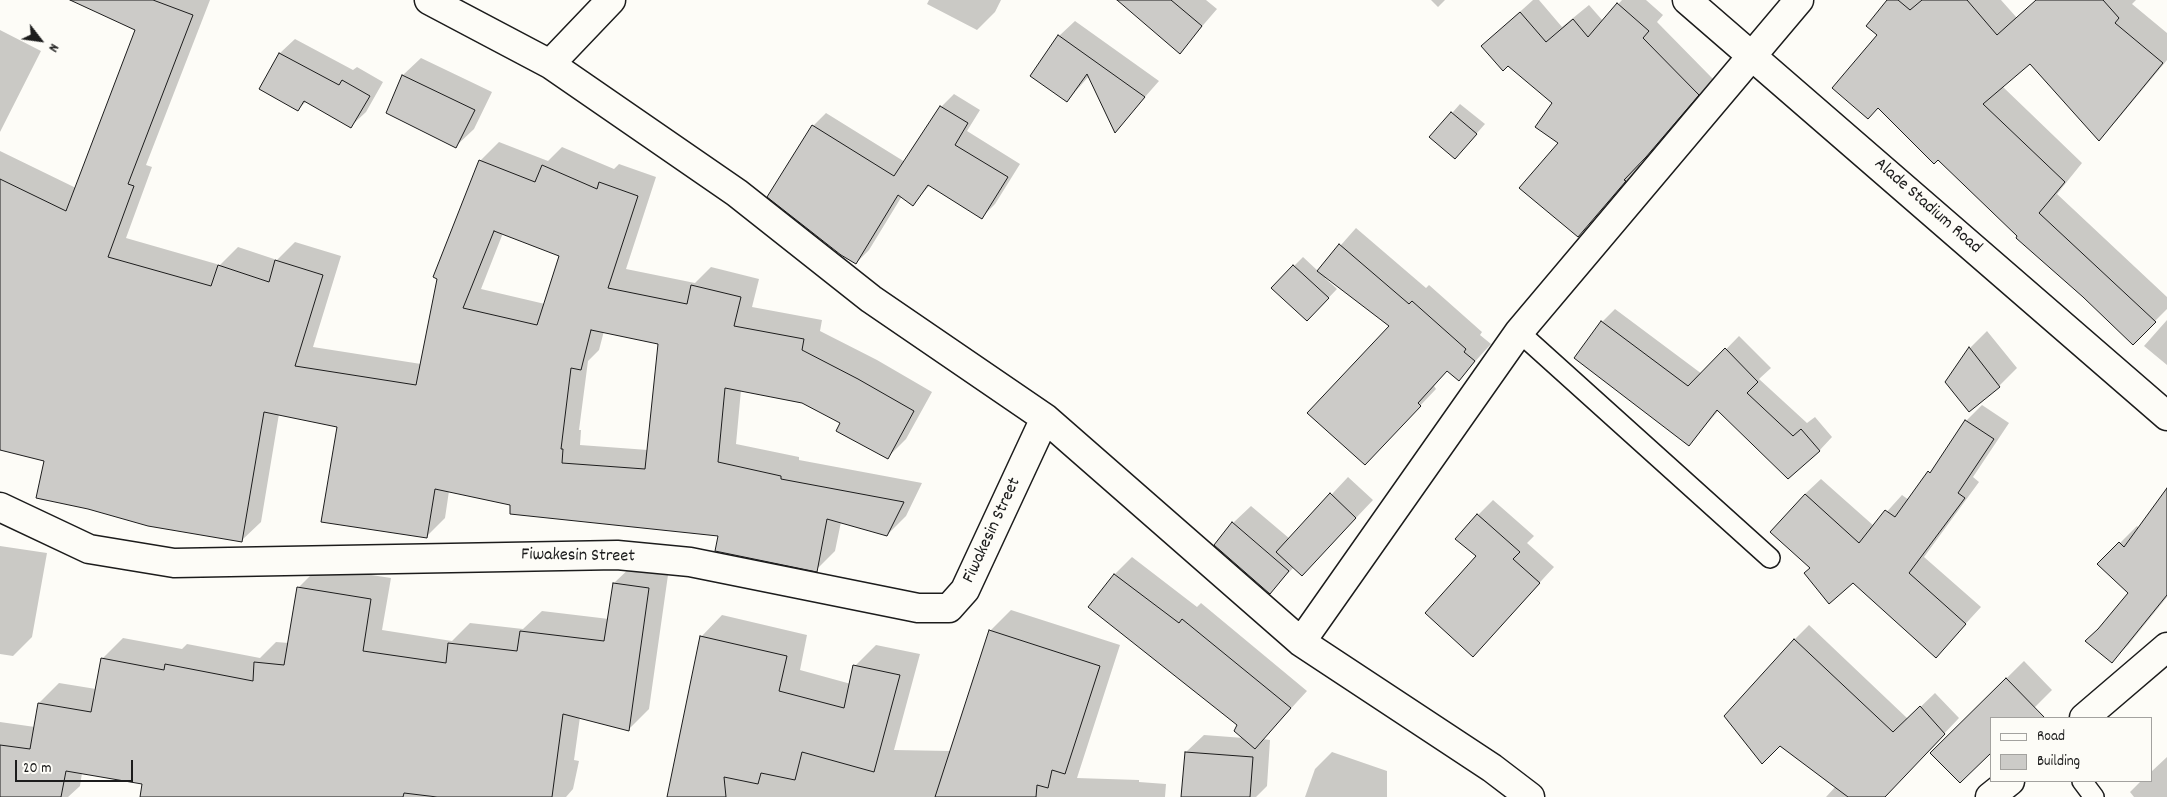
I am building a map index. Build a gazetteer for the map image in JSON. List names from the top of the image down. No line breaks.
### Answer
{"streets":{"street":["Alade Stadium Road","Fiwakesin Street"]},"legend":["Road","Building"],"scale_bar":"20 m","north":"bottom right"}
